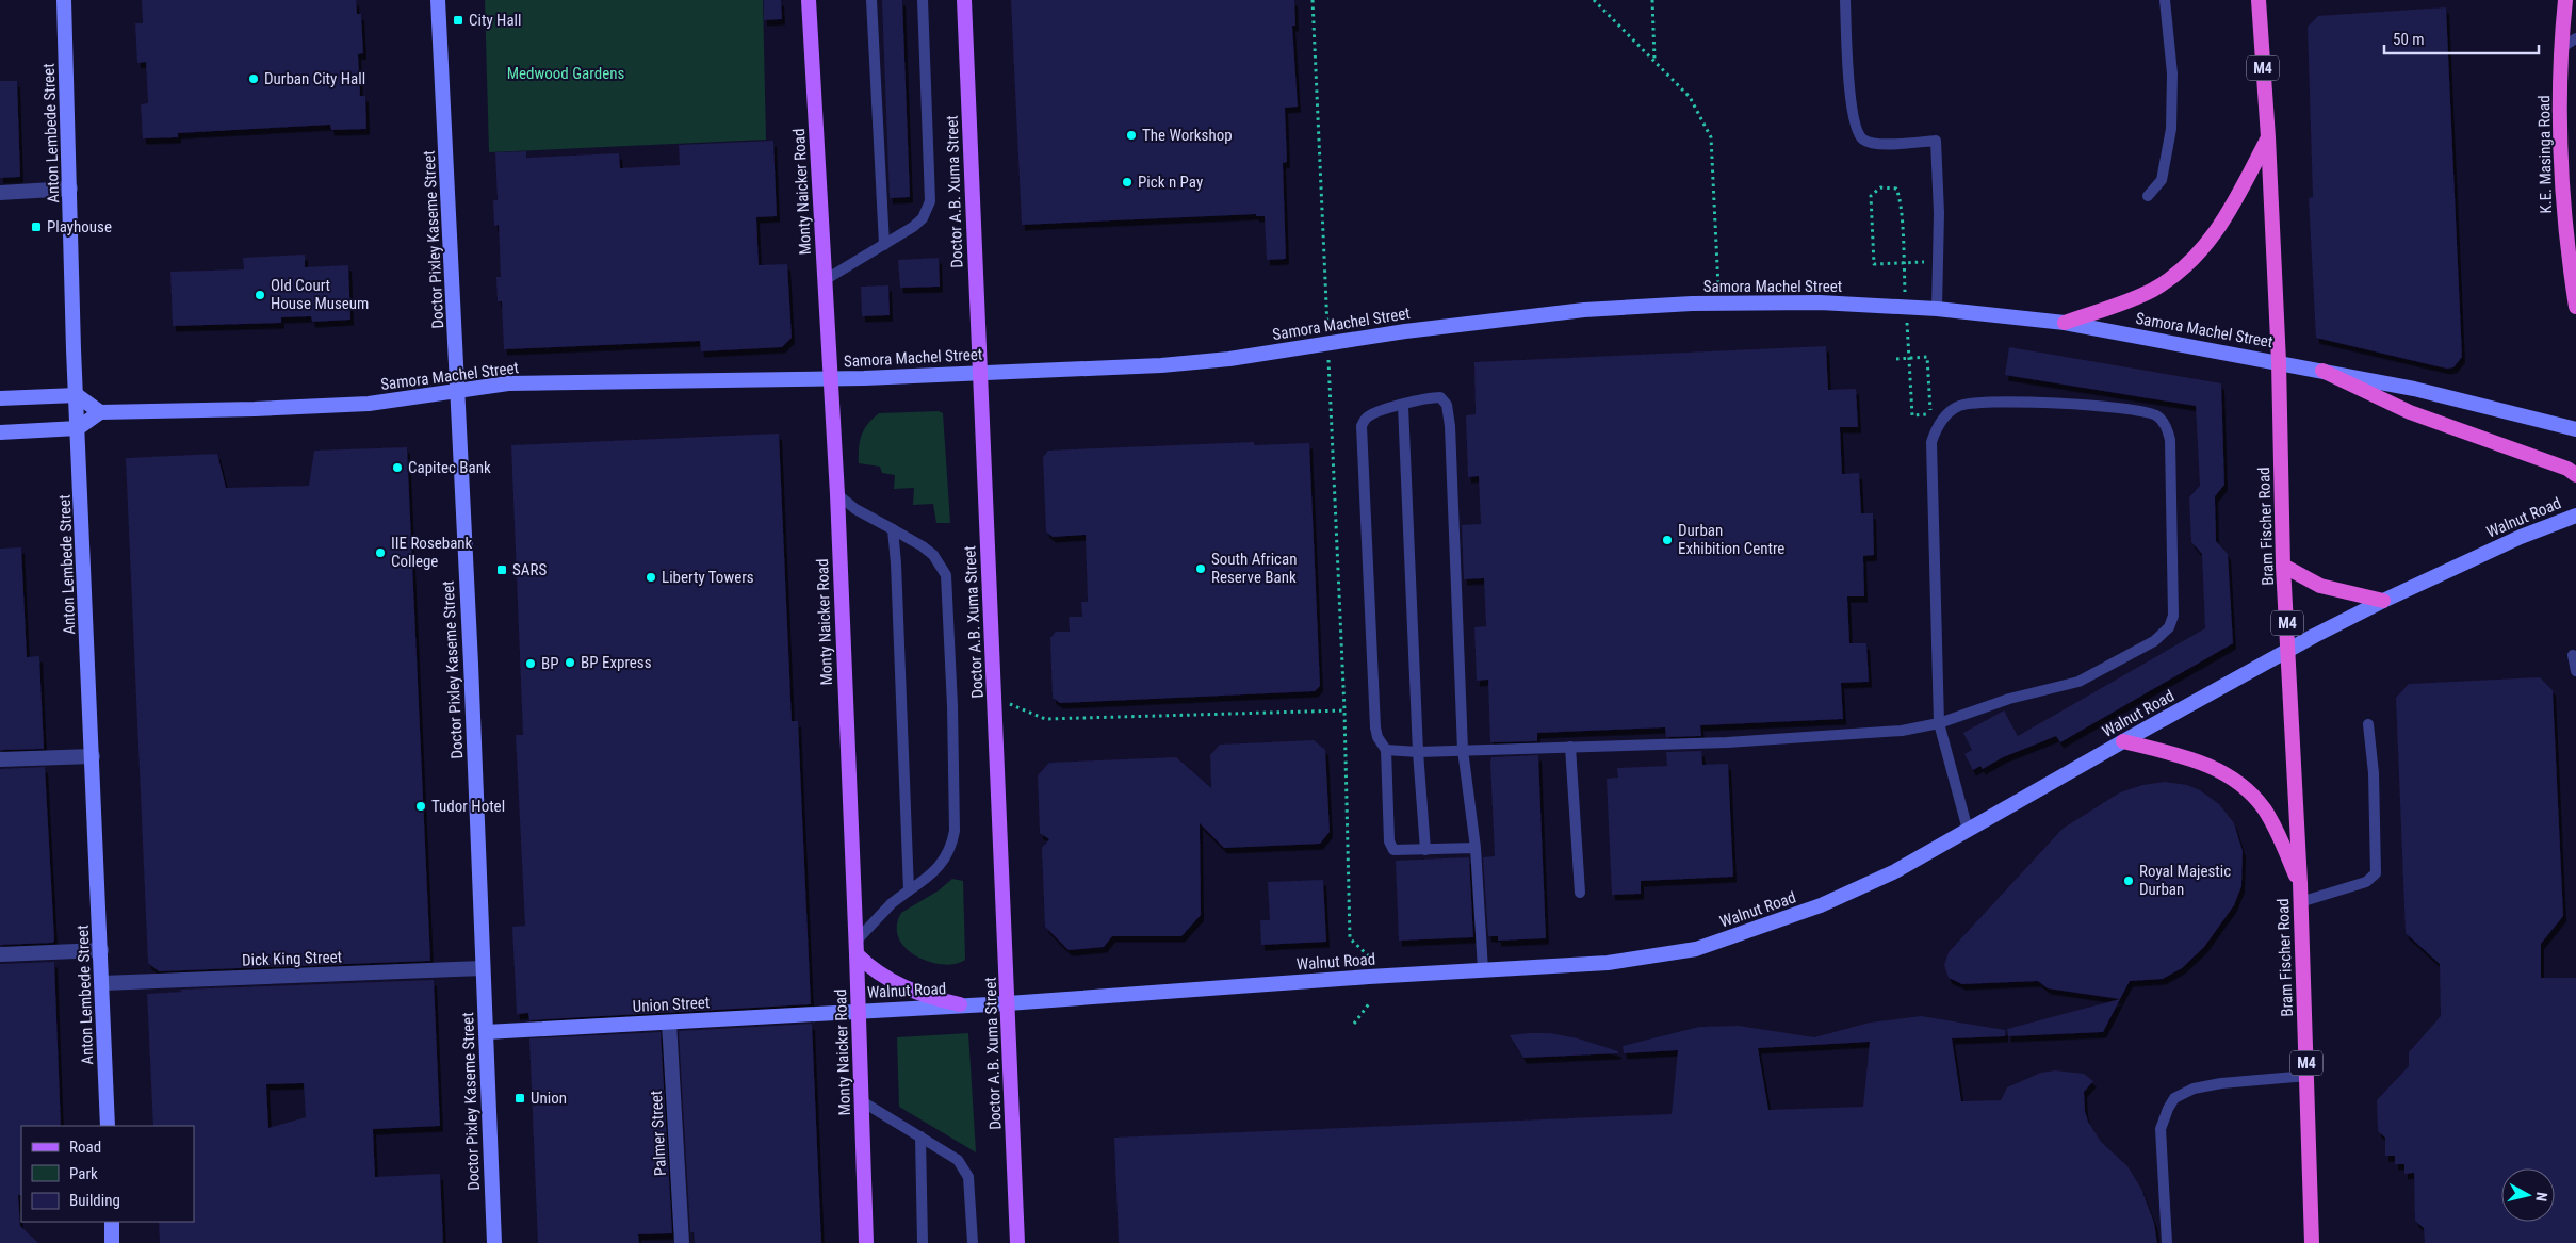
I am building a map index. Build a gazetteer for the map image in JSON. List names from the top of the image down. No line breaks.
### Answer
{"streets":{"highway":["M4","K.E. Masinga Road","Bram Fischer Road"],"main road":["Anton Lembede Street","Monty Naicker Road","Doctor A.B. Xuma Street","Doctor Pixley Kaseme Street","Samora Machel Street","Walnut Road","Union Street"],"street":["Dick King Street","Palmer Street"]},"crossings":[["Anton Lembede Street","Dick King Street"],["Monty Naicker Road","Samora Machel Street"],["Monty Naicker Road","Walnut Road"],["Monty Naicker Road","Union Street"],["Doctor A.B. Xuma Street","Samora Machel Street"],["Doctor A.B. Xuma Street","Walnut Road"],["Doctor Pixley Kaseme Street","Samora Machel Street"],["Doctor Pixley Kaseme Street","Dick King Street"],["Doctor Pixley Kaseme Street","Union Street"],["Samora Machel Street","Bram Fischer Road"],["Walnut Road","Bram Fischer Road"],["Walnut Road","Union Street"],["Union Street","Palmer Street"]],"parks":["Medwood Gardens"],"places":{"transit":["City Hall","Playhouse","SARS","Union"],"other":["Durban City Hall","The Workshop","Pick n Pay","Old Court House Museum","Capitec Bank","Durban Exhibition Centre","IIE Rosebank College","South African Reserve Bank","Liberty Towers","BP Express","BP","Tudor Hotel","Royal Majestic Durban"]},"legend":["Road","Park","Building"],"scale_bar":"50 m","north":"right"}
